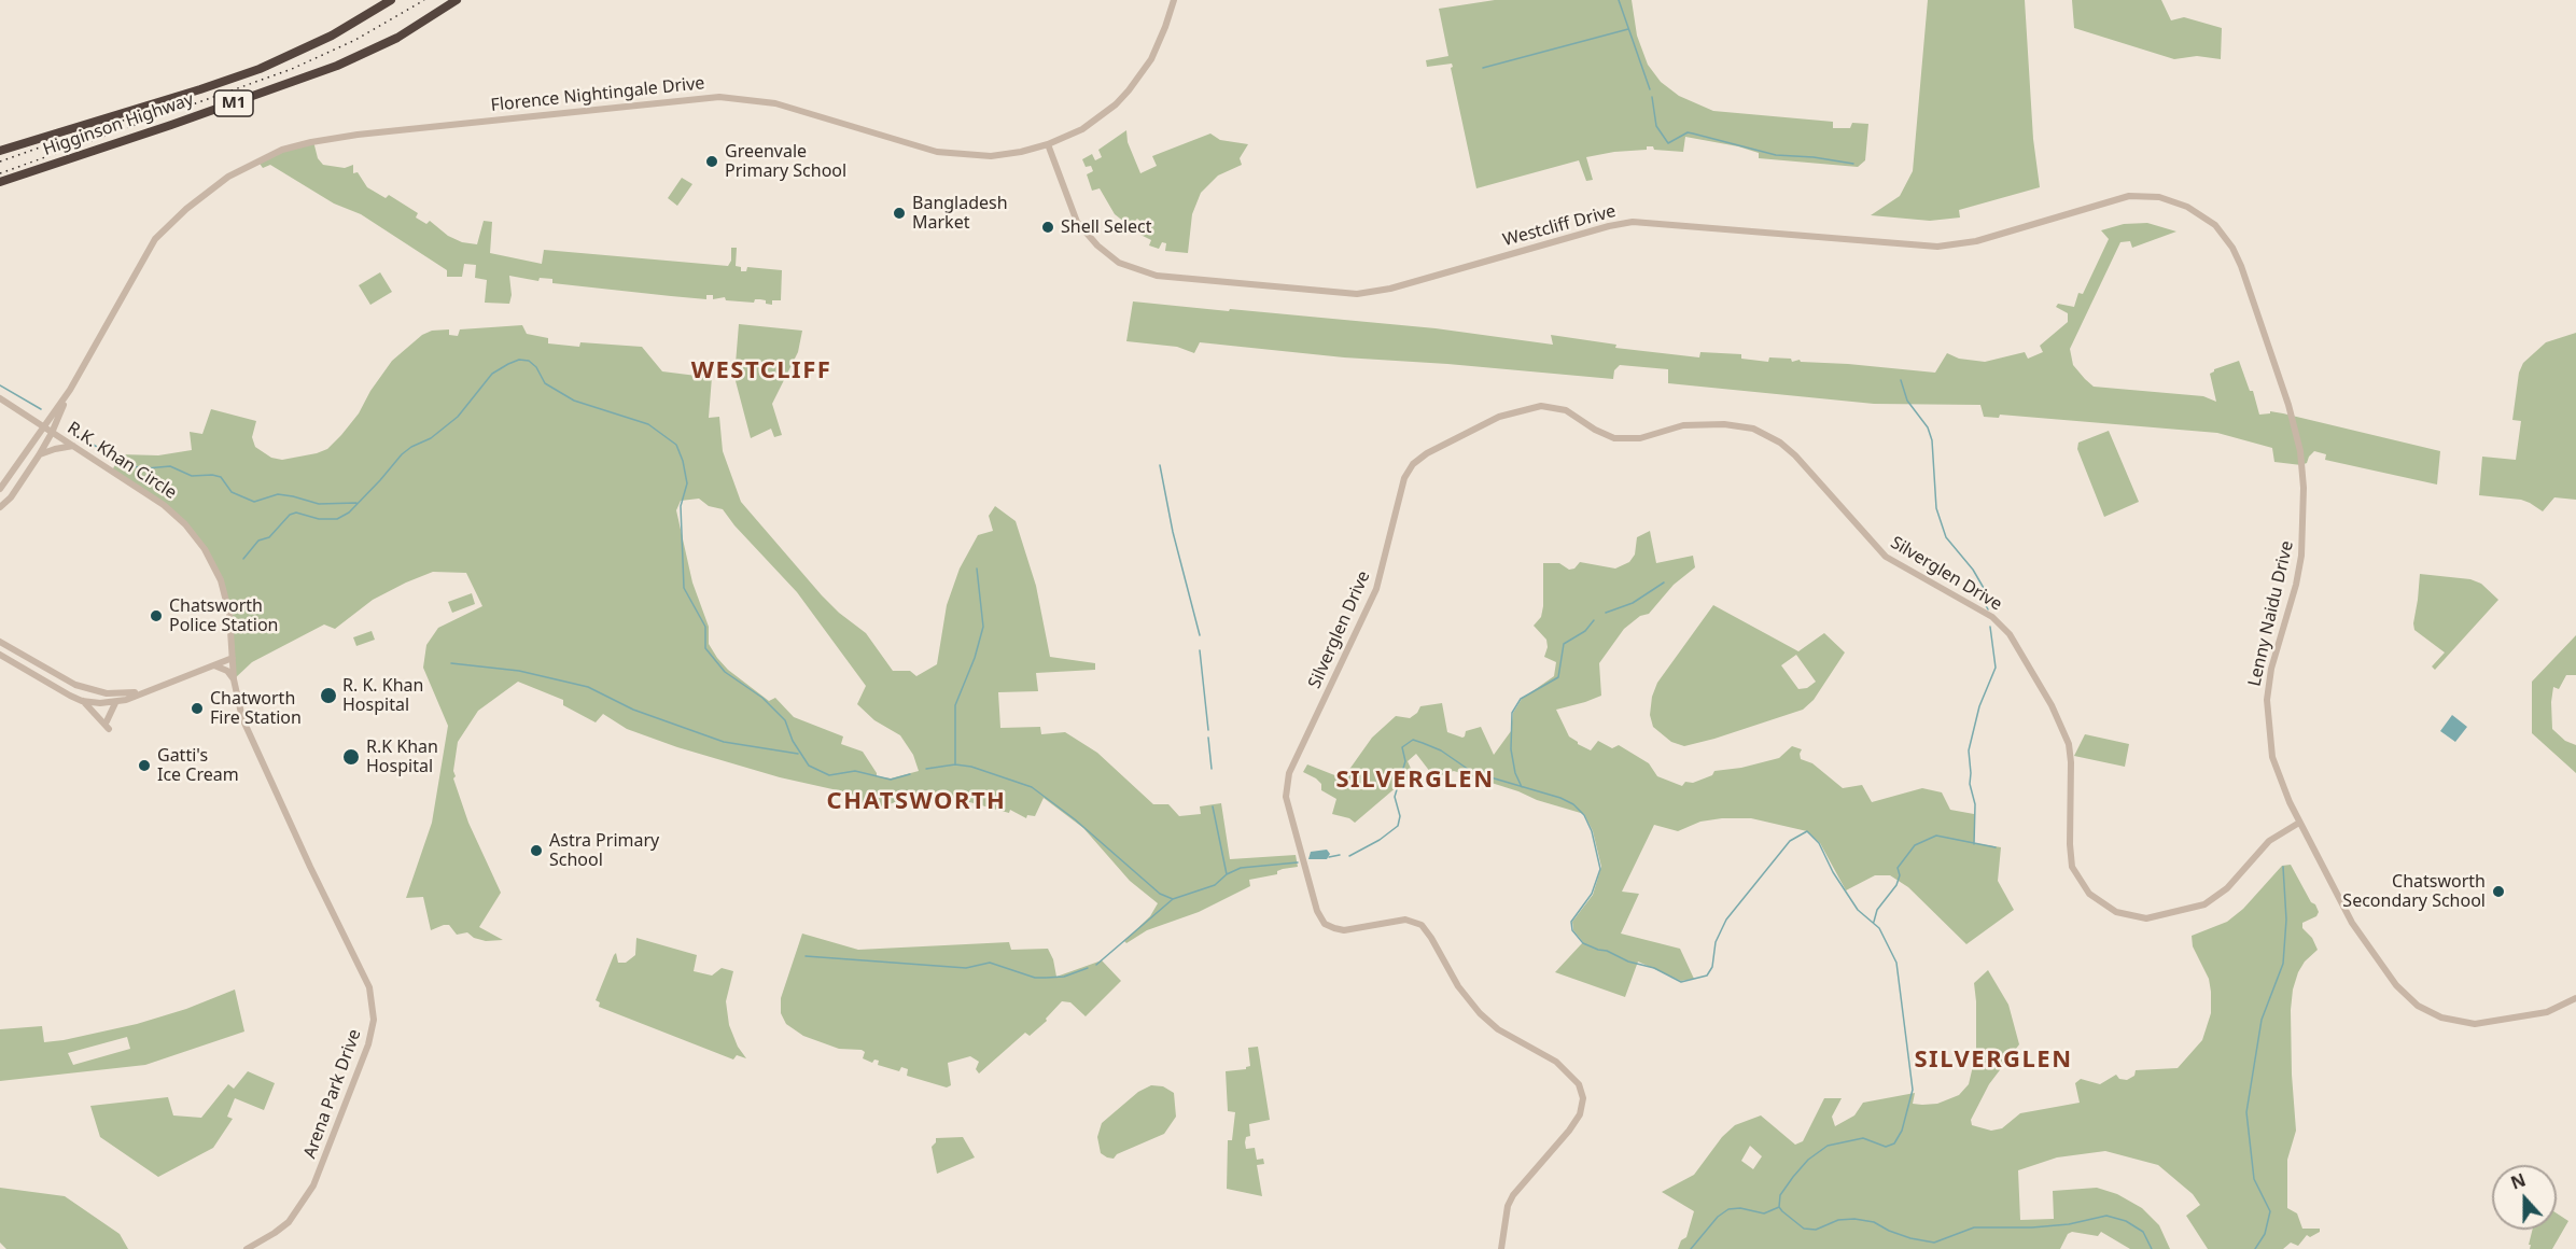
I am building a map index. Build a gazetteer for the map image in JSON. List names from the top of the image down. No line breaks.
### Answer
{"streets":{"highway":["M1","Higginson Highway"],"street":["Florence Nightingale Drive","Westcliff Drive","R.K. Khan Circle","Silverglen Drive","Lenny Naidu Drive","Arena Park Drive"]},"crossings":[["Florence Nightingale Drive","Westcliff Drive"],["Florence Nightingale Drive","R.K. Khan Circle"],["Westcliff Drive","Lenny Naidu Drive"],["R.K. Khan Circle","Arena Park Drive"],["Silverglen Drive","Lenny Naidu Drive"]],"districts":["WESTCLIFF","SILVERGLEN","CHATSWORTH","SILVERGLEN"],"places":["Greenvale Primary School","Bangladesh Market","Shell Select","Chatsworth Police Station","R. K. Khan Hospital","Chatworth Fire Station","R.K Khan Hospital","Gatti's Ice Cream","Astra Primary School","Chatsworth Secondary School"],"north":"top"}
